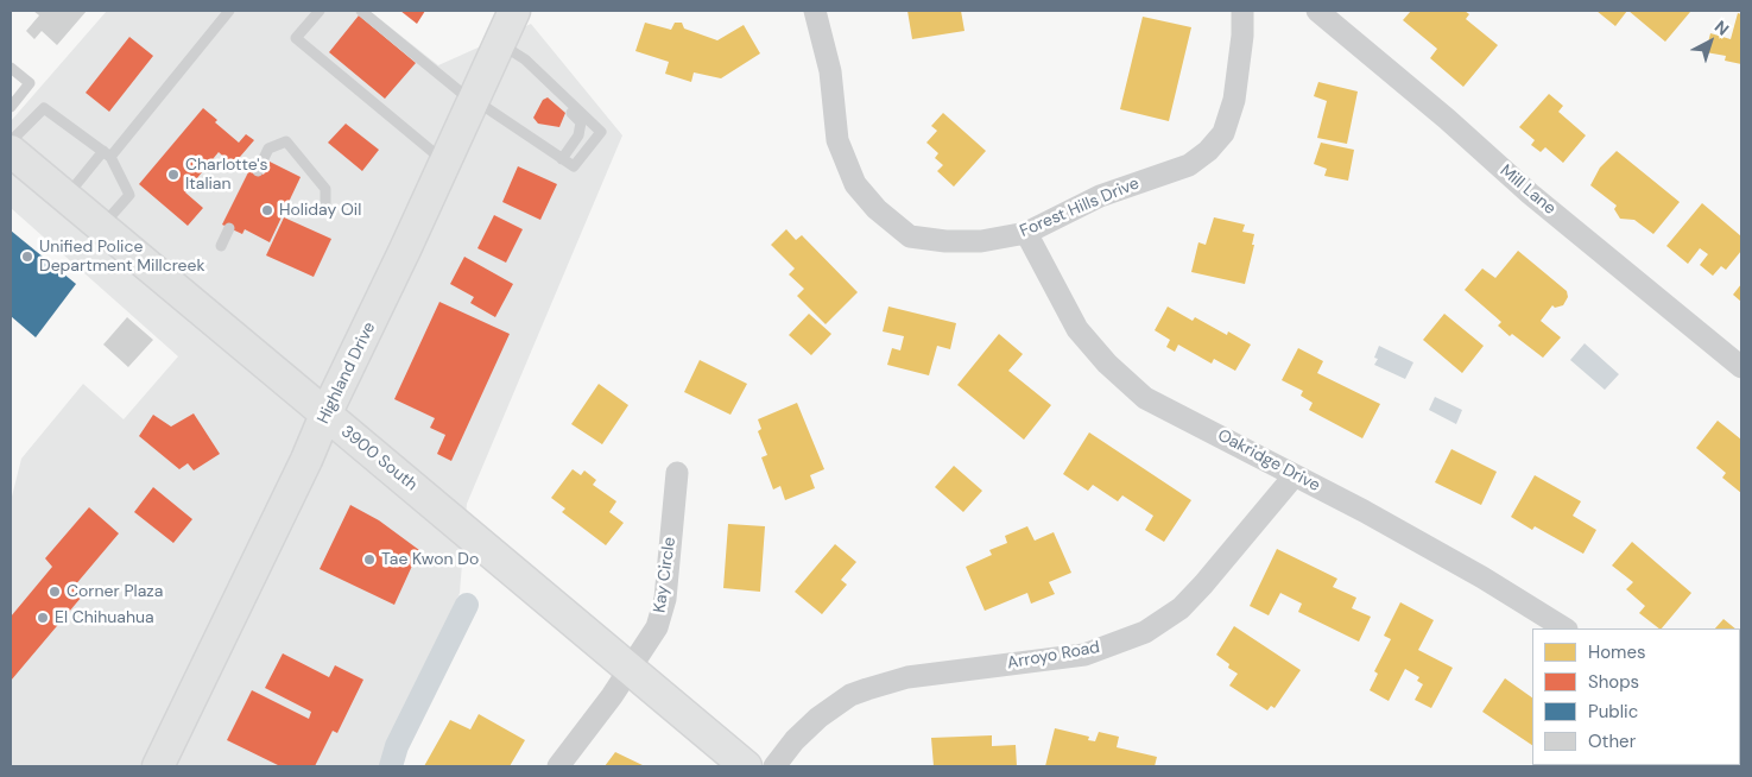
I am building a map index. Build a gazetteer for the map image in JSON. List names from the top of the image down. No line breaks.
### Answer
{"streets":{"main road":["Highland Drive","3900 South"],"street":["Mill Lane","Forest Hills Drive","Oakridge Drive","Kay Circle","Arroyo Road"]},"crossings":[["Forest Hills Drive","Oakridge Drive"],["Highland Drive","3900 South"],["3900 South","Kay Circle"],["Oakridge Drive","Arroyo Road"]],"places":["Charlotte's Italian","Holiday Oil","Unified Police Department Millcreek","Tae Kwon Do","Corner Plaza","El Chihuahua"],"legend":["Homes","Shops","Public","Other"],"north":"top right"}
